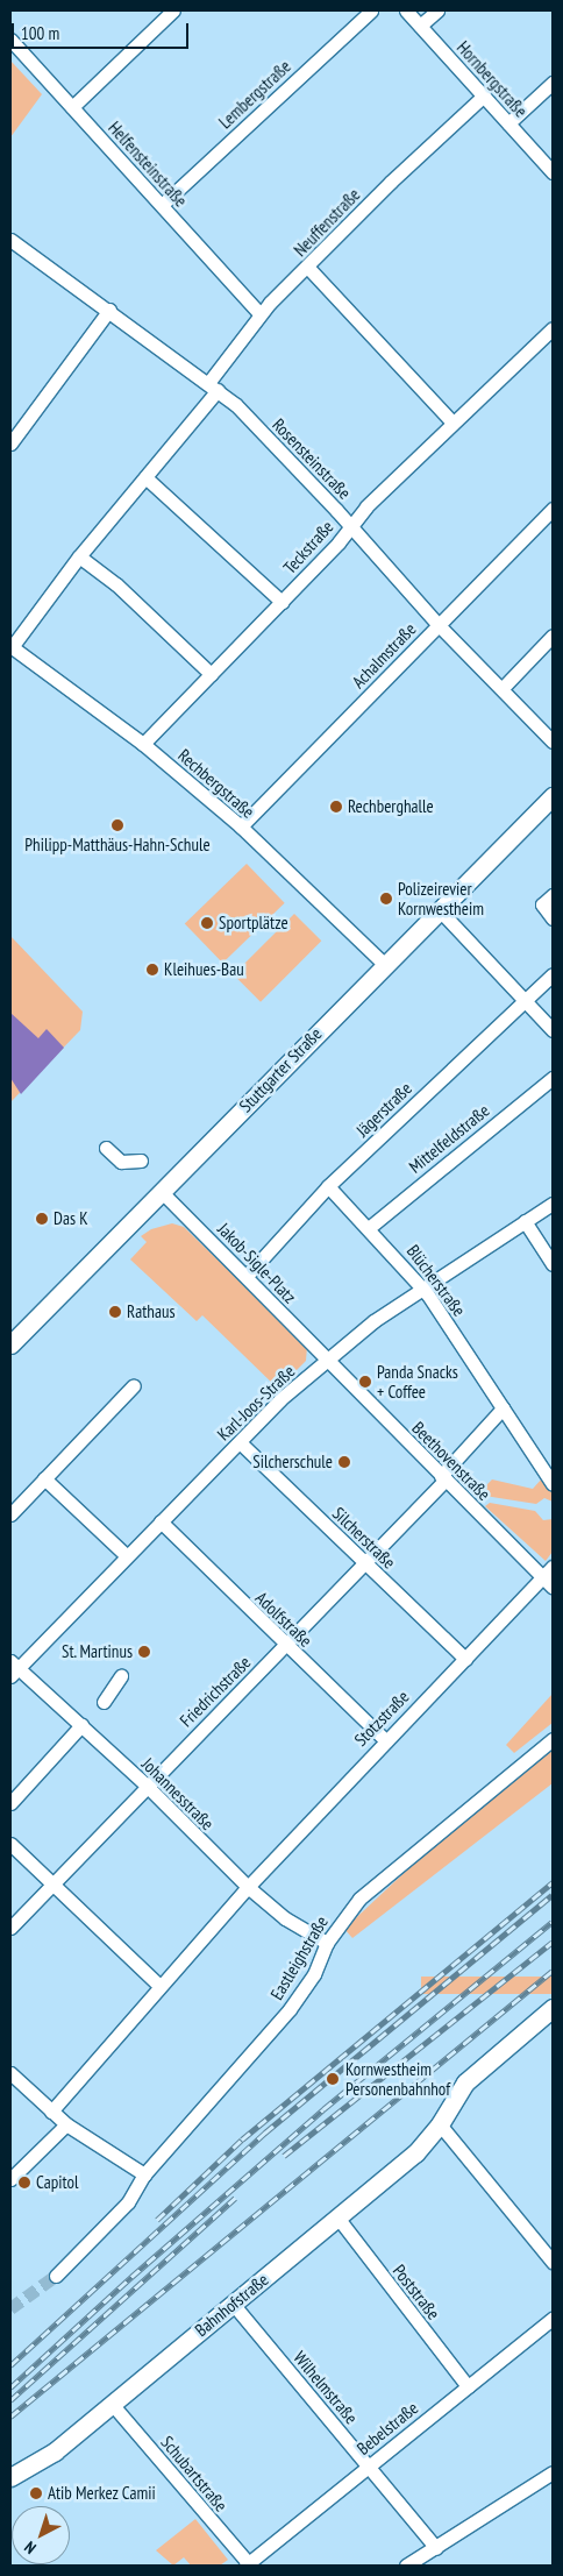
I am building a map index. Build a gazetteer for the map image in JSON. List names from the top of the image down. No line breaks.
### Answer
{"streets":{"main road":["Stuttgarter Straße","Bahnhofstraße"],"street":["Hornbergstraße","Lembergstraße","Helfensteinstraße","Neuffenstraße","Rosensteinstraße","Teckstraße","Achalmstraße","Rechbergstraße","Jägerstraße","Mittelfeldstraße","Jakob-Sigle-Platz","Blücherstraße","Karl-Joos-Straße","Beethovenstraße","Silcherstraße","Adolfstraße","Friedrichstraße","Stotzstraße","Johannesstraße","Eastleighstraße","Poststraße","Wilhelmstraße","Bebelstraße","Schubartstraße"]},"crossings":[["Hornbergstraße","Neuffenstraße"],["Lembergstraße","Helfensteinstraße"],["Helfensteinstraße","Neuffenstraße"],["Neuffenstraße","Rosensteinstraße"],["Neuffenstraße","Rechbergstraße"],["Rosensteinstraße","Teckstraße"],["Rosensteinstraße","Achalmstraße"],["Teckstraße","Rechbergstraße"],["Achalmstraße","Rechbergstraße"],["Rechbergstraße","Stuttgarter Straße"],["Stuttgarter Straße","Jakob-Sigle-Platz"],["Jägerstraße","Jakob-Sigle-Platz"],["Jägerstraße","Blücherstraße"],["Mittelfeldstraße","Blücherstraße"],["Jakob-Sigle-Platz","Karl-Joos-Straße"],["Jakob-Sigle-Platz","Beethovenstraße"],["Blücherstraße","Karl-Joos-Straße"],["Blücherstraße","Friedrichstraße"],["Karl-Joos-Straße","Beethovenstraße"],["Karl-Joos-Straße","Silcherstraße"],["Karl-Joos-Straße","Adolfstraße"],["Karl-Joos-Straße","Johannesstraße"],["Beethovenstraße","Friedrichstraße"],["Beethovenstraße","Stotzstraße"],["Silcherstraße","Friedrichstraße"],["Silcherstraße","Stotzstraße"],["Adolfstraße","Friedrichstraße"],["Adolfstraße","Stotzstraße"],["Friedrichstraße","Johannesstraße"],["Stotzstraße","Johannesstraße"],["Johannesstraße","Eastleighstraße"],["Poststraße","Bahnhofstraße"],["Poststraße","Bebelstraße"],["Bahnhofstraße","Wilhelmstraße"],["Bahnhofstraße","Schubartstraße"],["Wilhelmstraße","Bebelstraße"],["Bebelstraße","Schubartstraße"]],"places":["Rechberghalle","Philipp-Matthäus-Hahn-Schule","Polizeirevier Kornwestheim","Sportplätze","Kleihues-Bau","Das K","Rathaus","Panda Snacks + Coffee","Silcherschule","St. Martinus","Kornwestheim Personenbahnhof","Capitol","Atib Merkez Camii"],"scale_bar":"100 m","north":"bottom left"}
